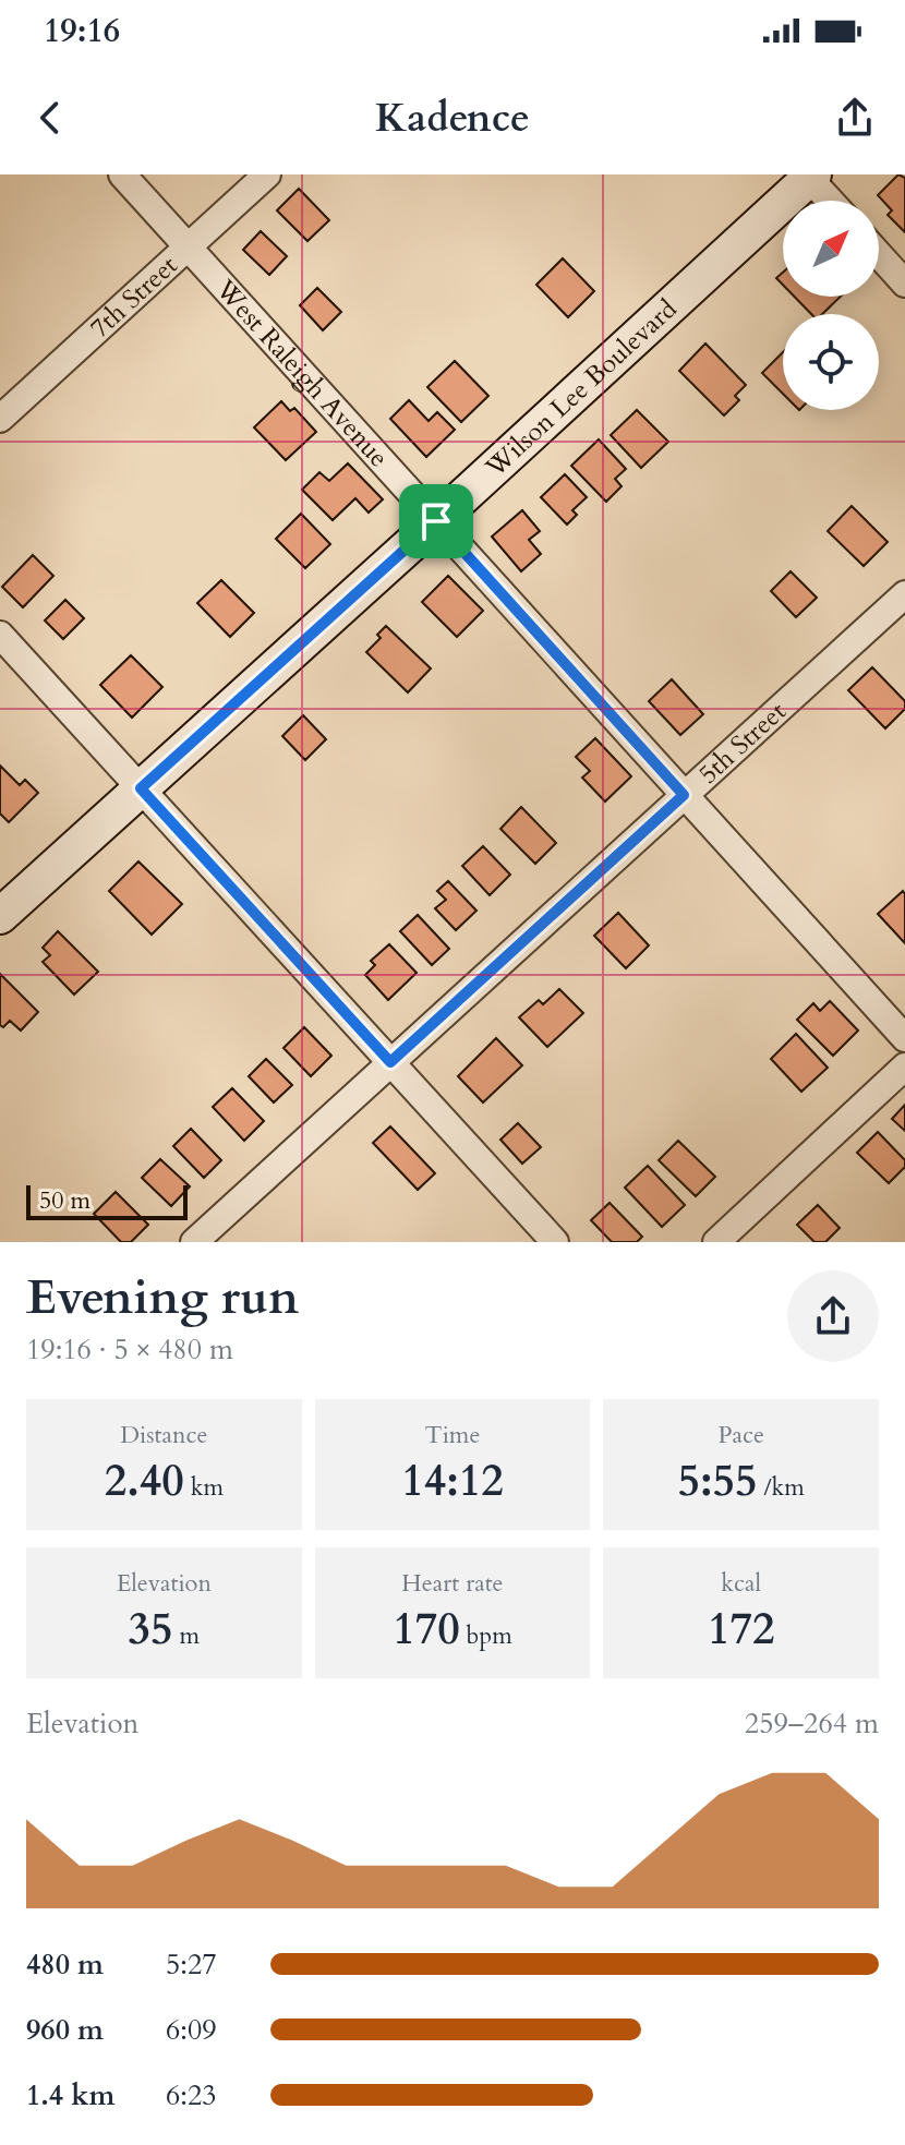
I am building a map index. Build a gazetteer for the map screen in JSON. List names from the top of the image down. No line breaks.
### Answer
{"streets":{"street":["7th Street","West Raleigh Avenue","Wilson Lee Boulevard","5th Street"]},"crossings":[["7th Street","West Raleigh Avenue"],["West Raleigh Avenue","Wilson Lee Boulevard"],["West Raleigh Avenue","5th Street"]],"scale_bar":"50 m","north":"top right","page":{"status":"19:16","header":"Kadence","scale":"50 m","heading":["Evening run","19:16 · 5 × 480 m"],"stats":[["Distance","2.40 km"],["Time","14:12"],["Pace","5:55 /km"],["Elevation","35 m"],["Heart rate","170 bpm"],["kcal","172"]],"chart":["Elevation","259–264 m"],"list":[{"name":"480 m","note":"5:27"},{"name":"960 m","note":"6:09"},{"name":"1.4 km","note":"6:23"}]}}
